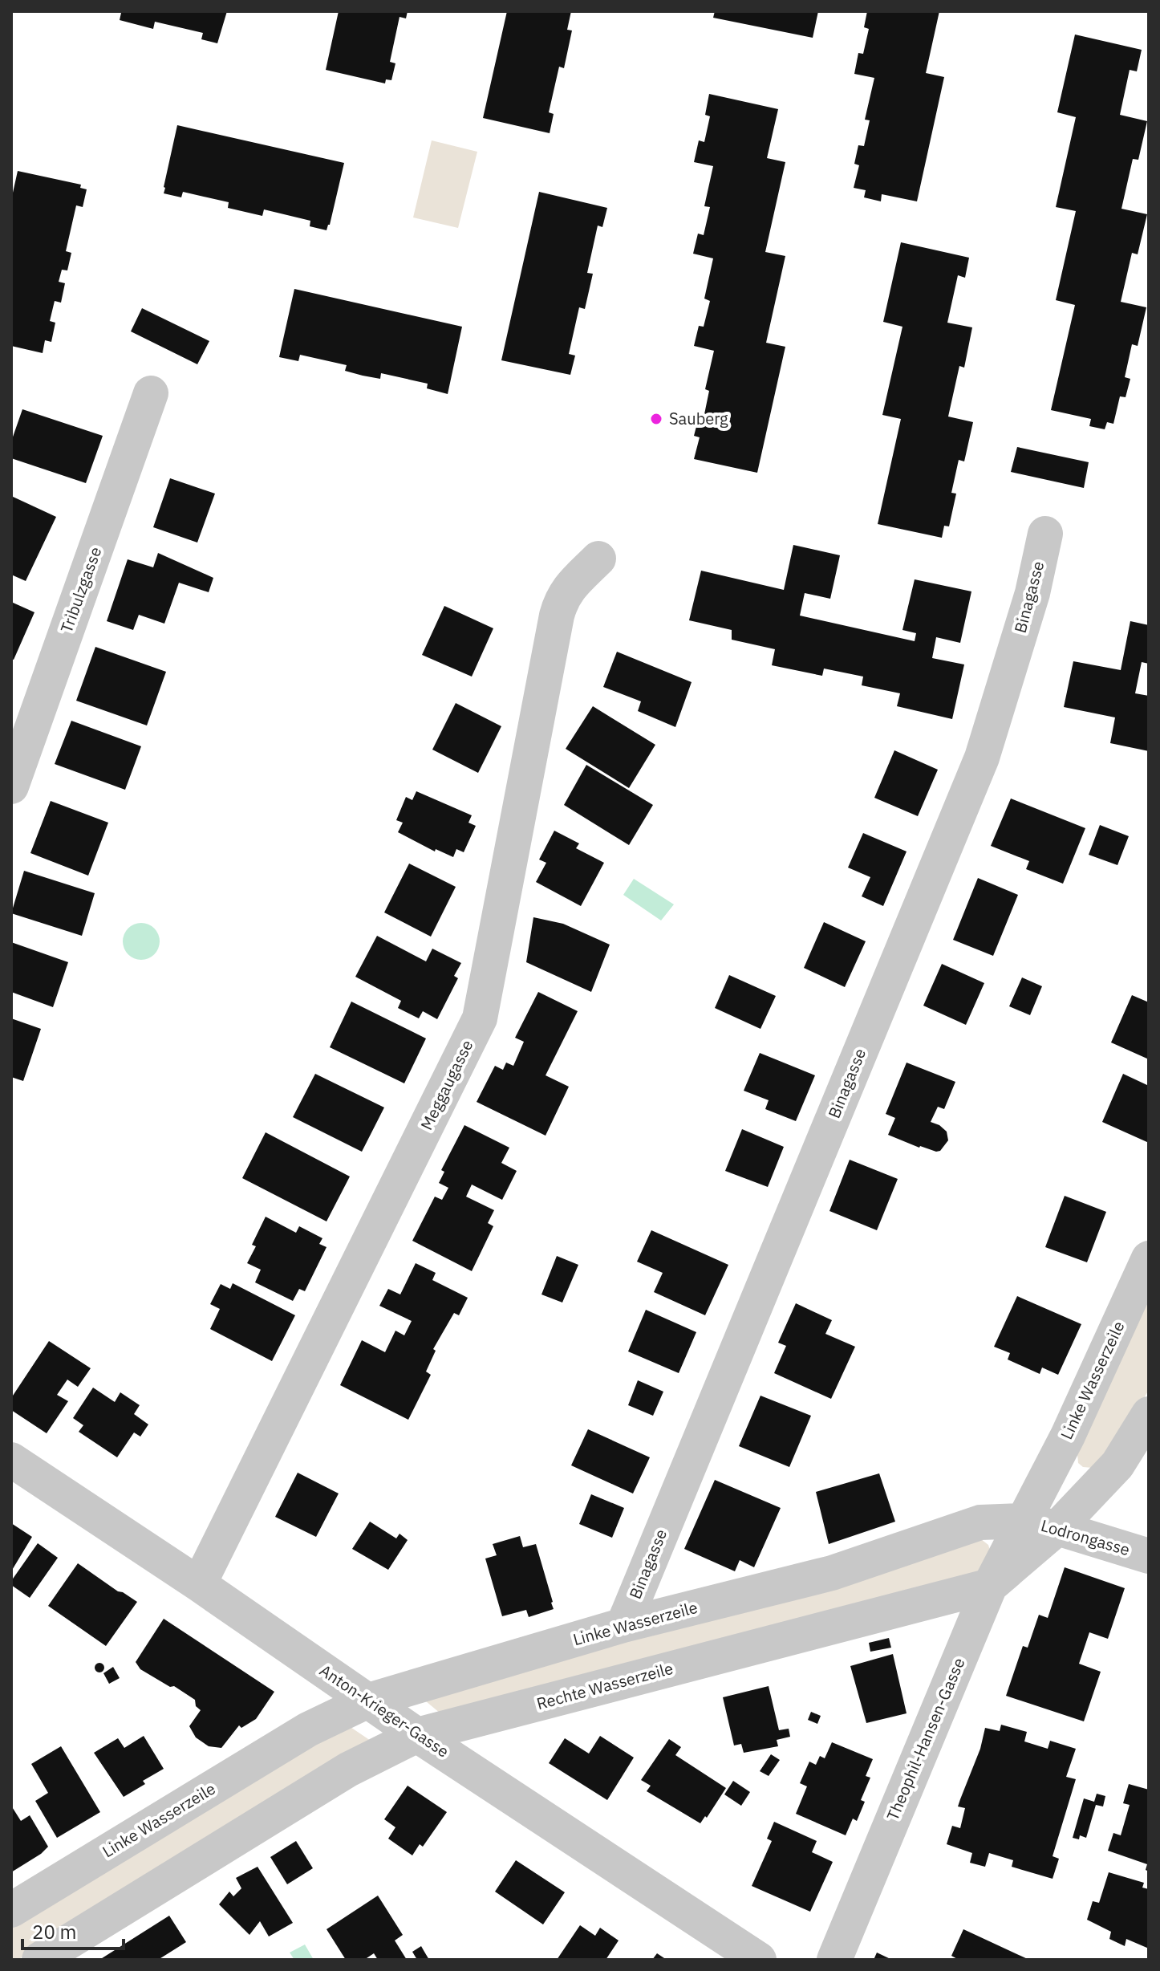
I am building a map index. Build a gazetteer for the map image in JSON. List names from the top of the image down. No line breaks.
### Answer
{"streets":{"street":["Tribulzgasse","Binagasse","Meggaugasse","Linke Wasserzeile","Lodrongasse","Rechte Wasserzeile","Anton-Krieger-Gasse","Theophil-Hansen-Gasse"]},"crossings":[["Binagasse","Linke Wasserzeile"],["Meggaugasse","Anton-Krieger-Gasse"],["Linke Wasserzeile","Lodrongasse"],["Linke Wasserzeile","Anton-Krieger-Gasse"],["Linke Wasserzeile","Theophil-Hansen-Gasse"],["Lodrongasse","Rechte Wasserzeile"],["Lodrongasse","Theophil-Hansen-Gasse"],["Rechte Wasserzeile","Anton-Krieger-Gasse"],["Rechte Wasserzeile","Theophil-Hansen-Gasse"]],"places":["Sauberg"],"scale_bar":"20 m"}
